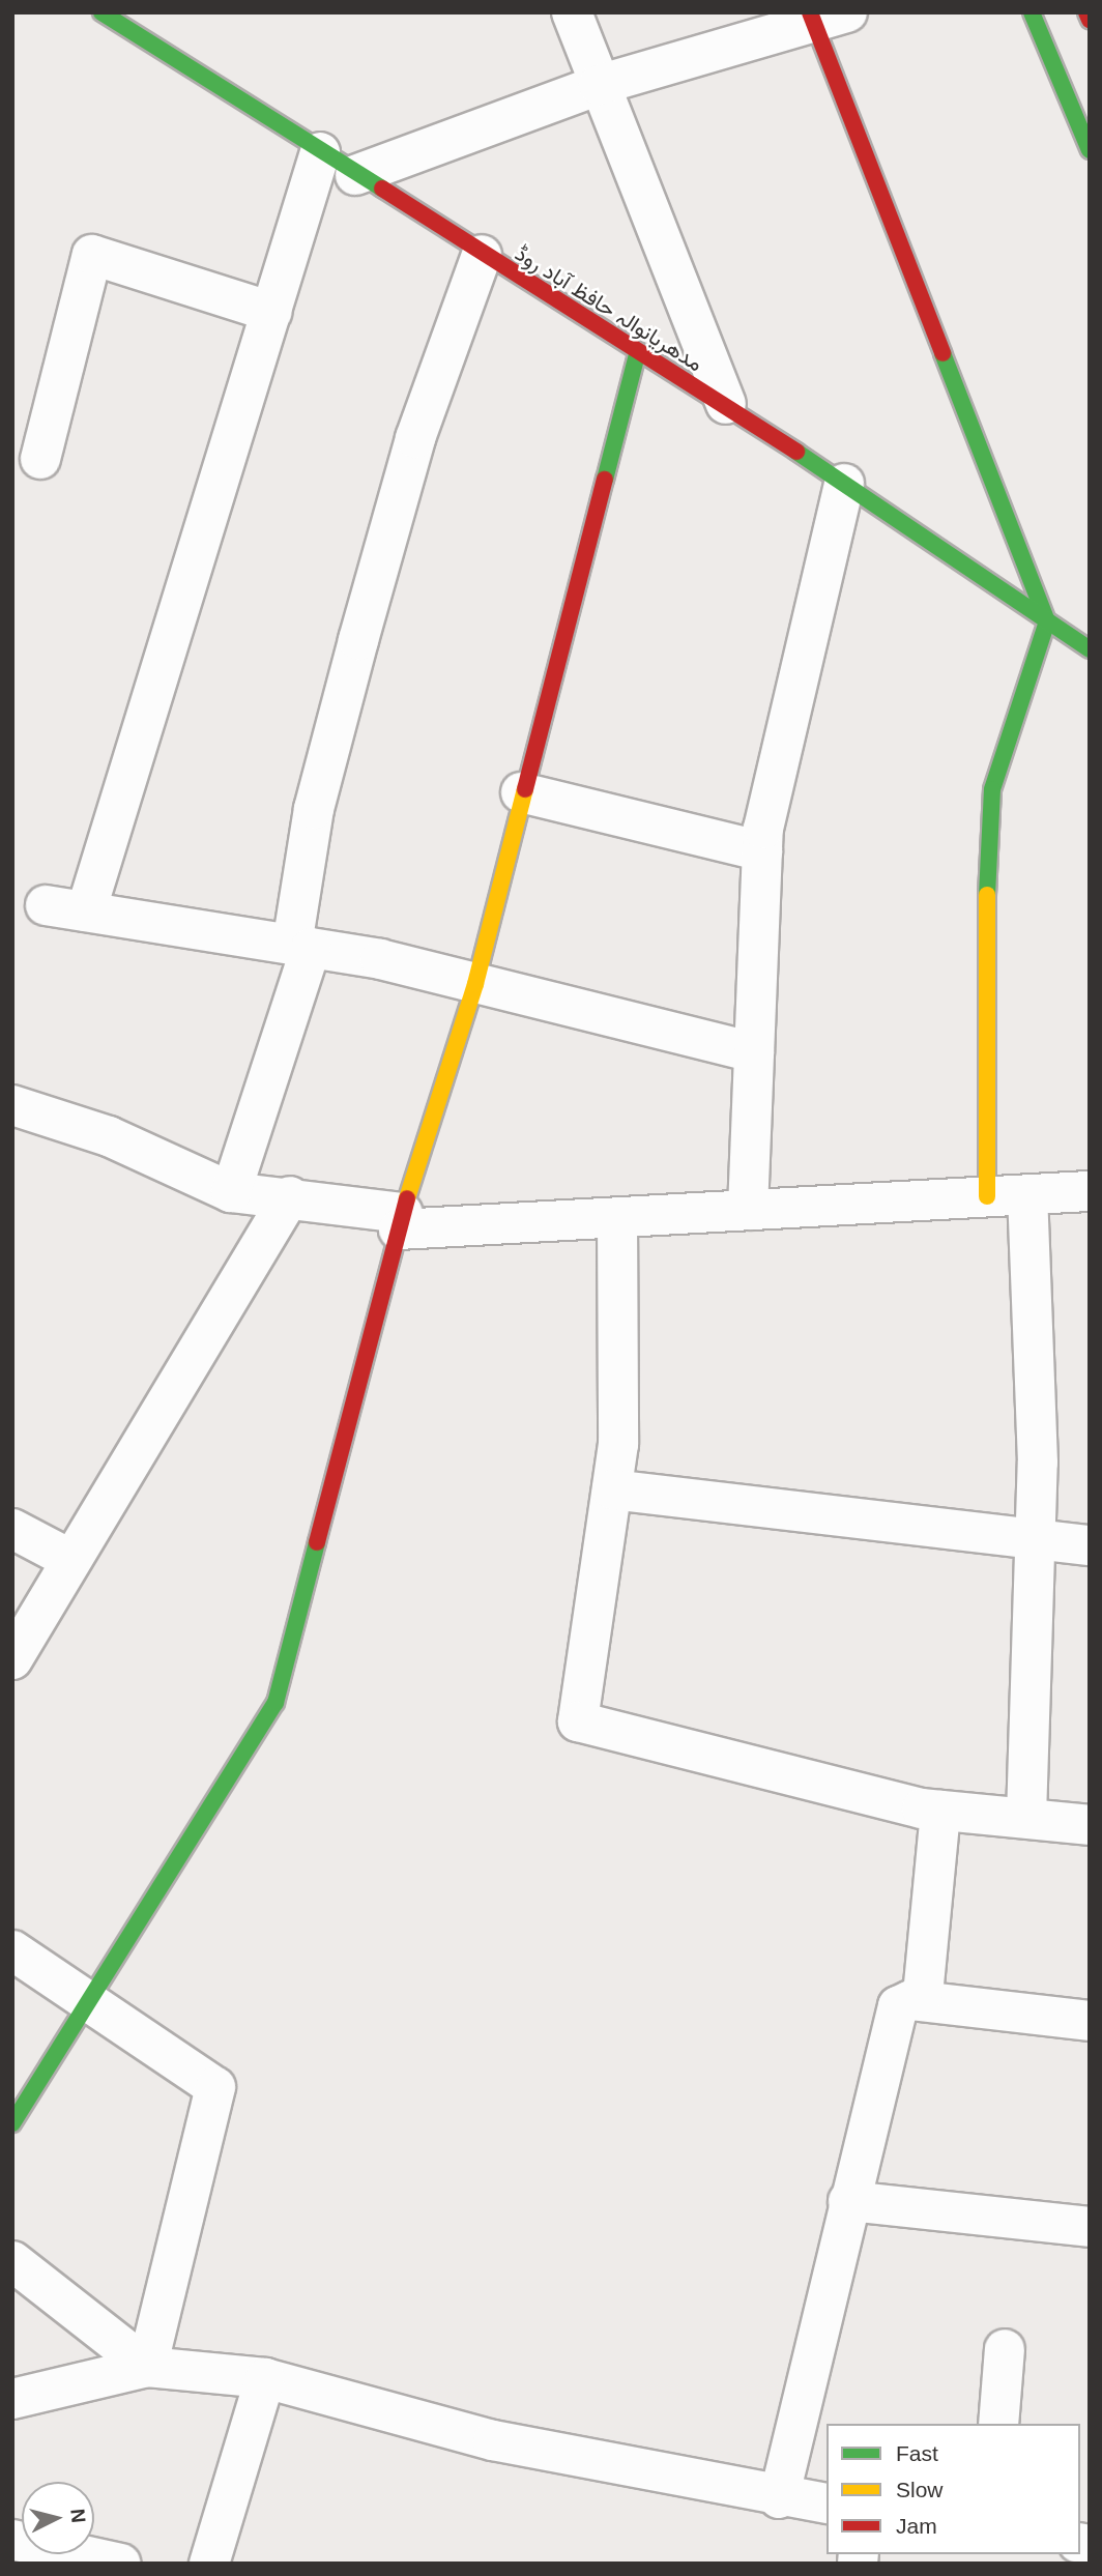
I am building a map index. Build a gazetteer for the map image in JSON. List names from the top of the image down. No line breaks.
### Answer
{"streets":{"street":["مدھریانوالہ حافظ آباد روڈ"]},"legend":["Fast","Slow","Jam"],"north":"right"}
